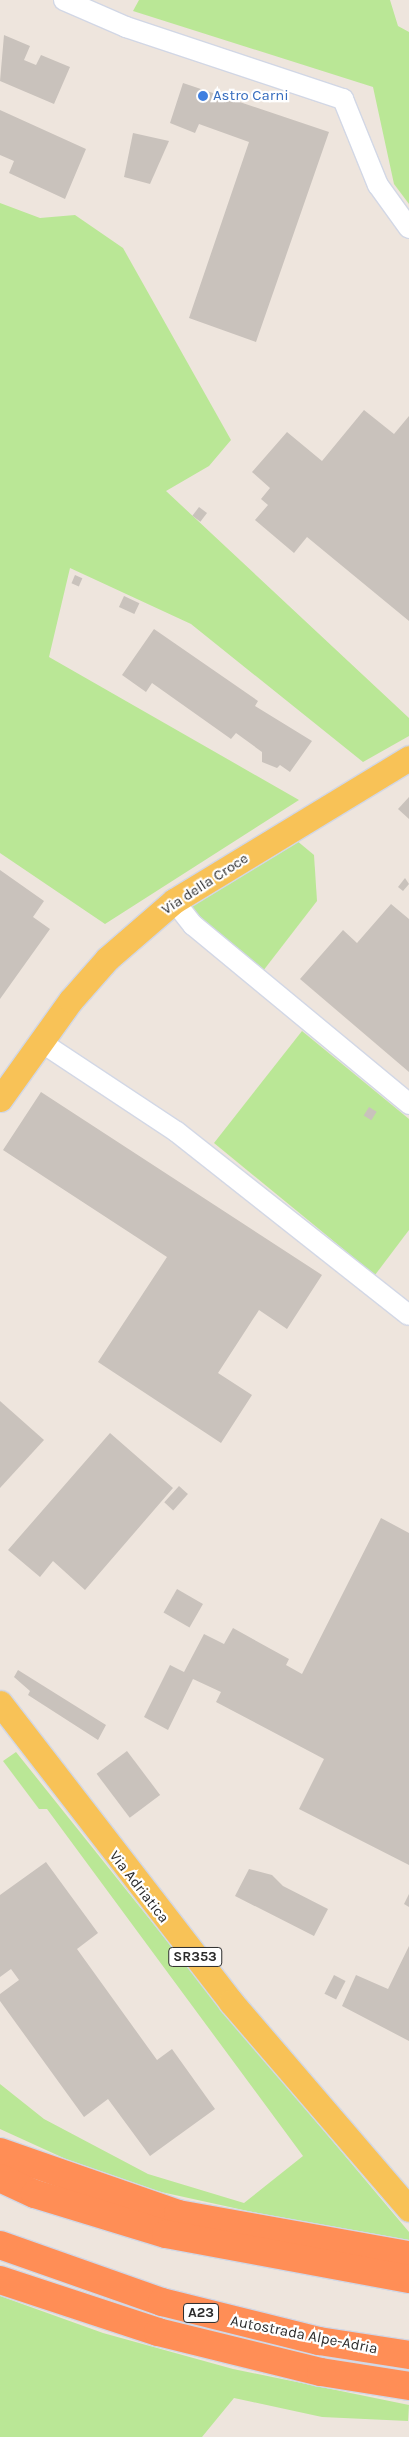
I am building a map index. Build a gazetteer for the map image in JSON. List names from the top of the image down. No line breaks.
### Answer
{"streets":{"highway":["A23","Autostrada Alpe-Adria"],"main road":["Via della Croce","Via Adriatica","SR353"]},"places":["Astro Carni"]}
